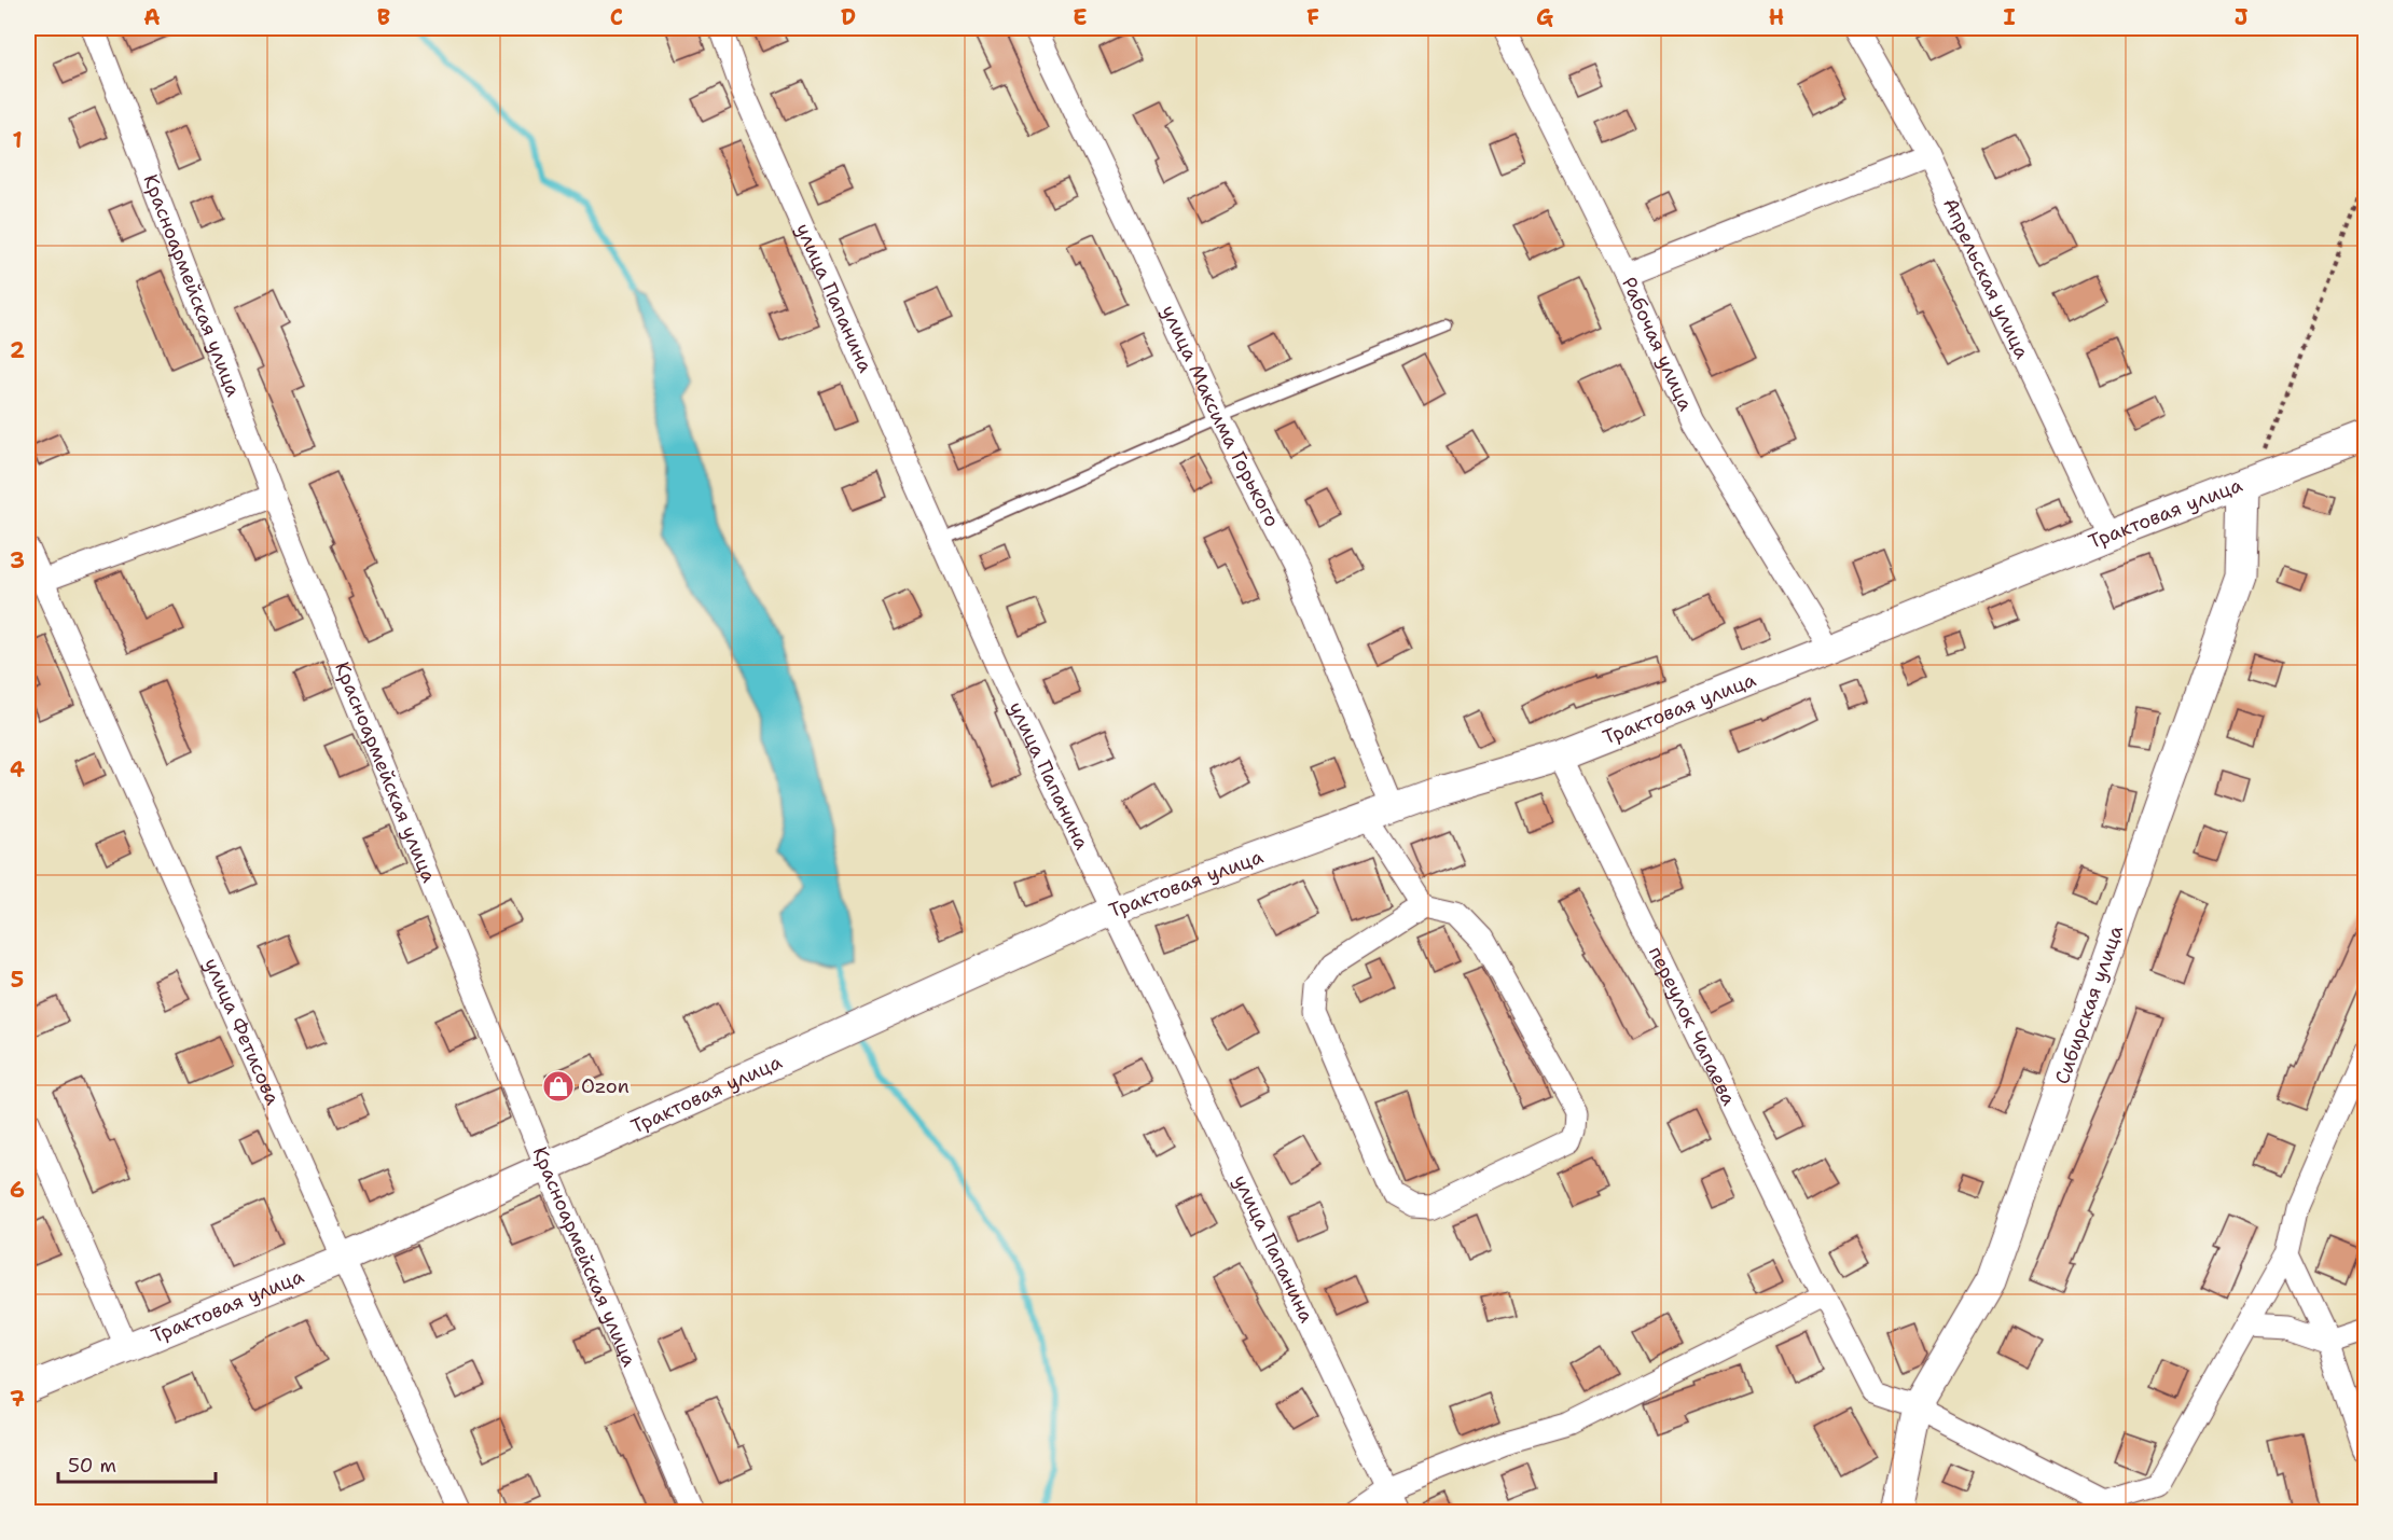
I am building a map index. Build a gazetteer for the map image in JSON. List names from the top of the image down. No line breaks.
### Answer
{"streets":{"street":["Апрельская улица","Красноармейская улица","улица Папанина","Рабочая улица","улица Максима Горького","Трактовая улица","Сибирская улица","переулок Чапаева","улица Фетисова"]},"crossings":[["Апрельская улица","Трактовая улица"],["Красноармейская улица","Трактовая улица"],["улица Папанина","Трактовая улица"],["Рабочая улица","Трактовая улица"],["улица Максима Горького","Трактовая улица"],["Трактовая улица","Сибирская улица"],["Трактовая улица","переулок Чапаева"],["Трактовая улица","улица Фетисова"],["Сибирская улица","переулок Чапаева"]],"places":{"shop":["Ozon"]},"scale_bar":"50 m","grid":{"columns":["A","B","C","D","E","F","G","H","I","J"],"rows":["1","2","3","4","5","6","7"]}}
